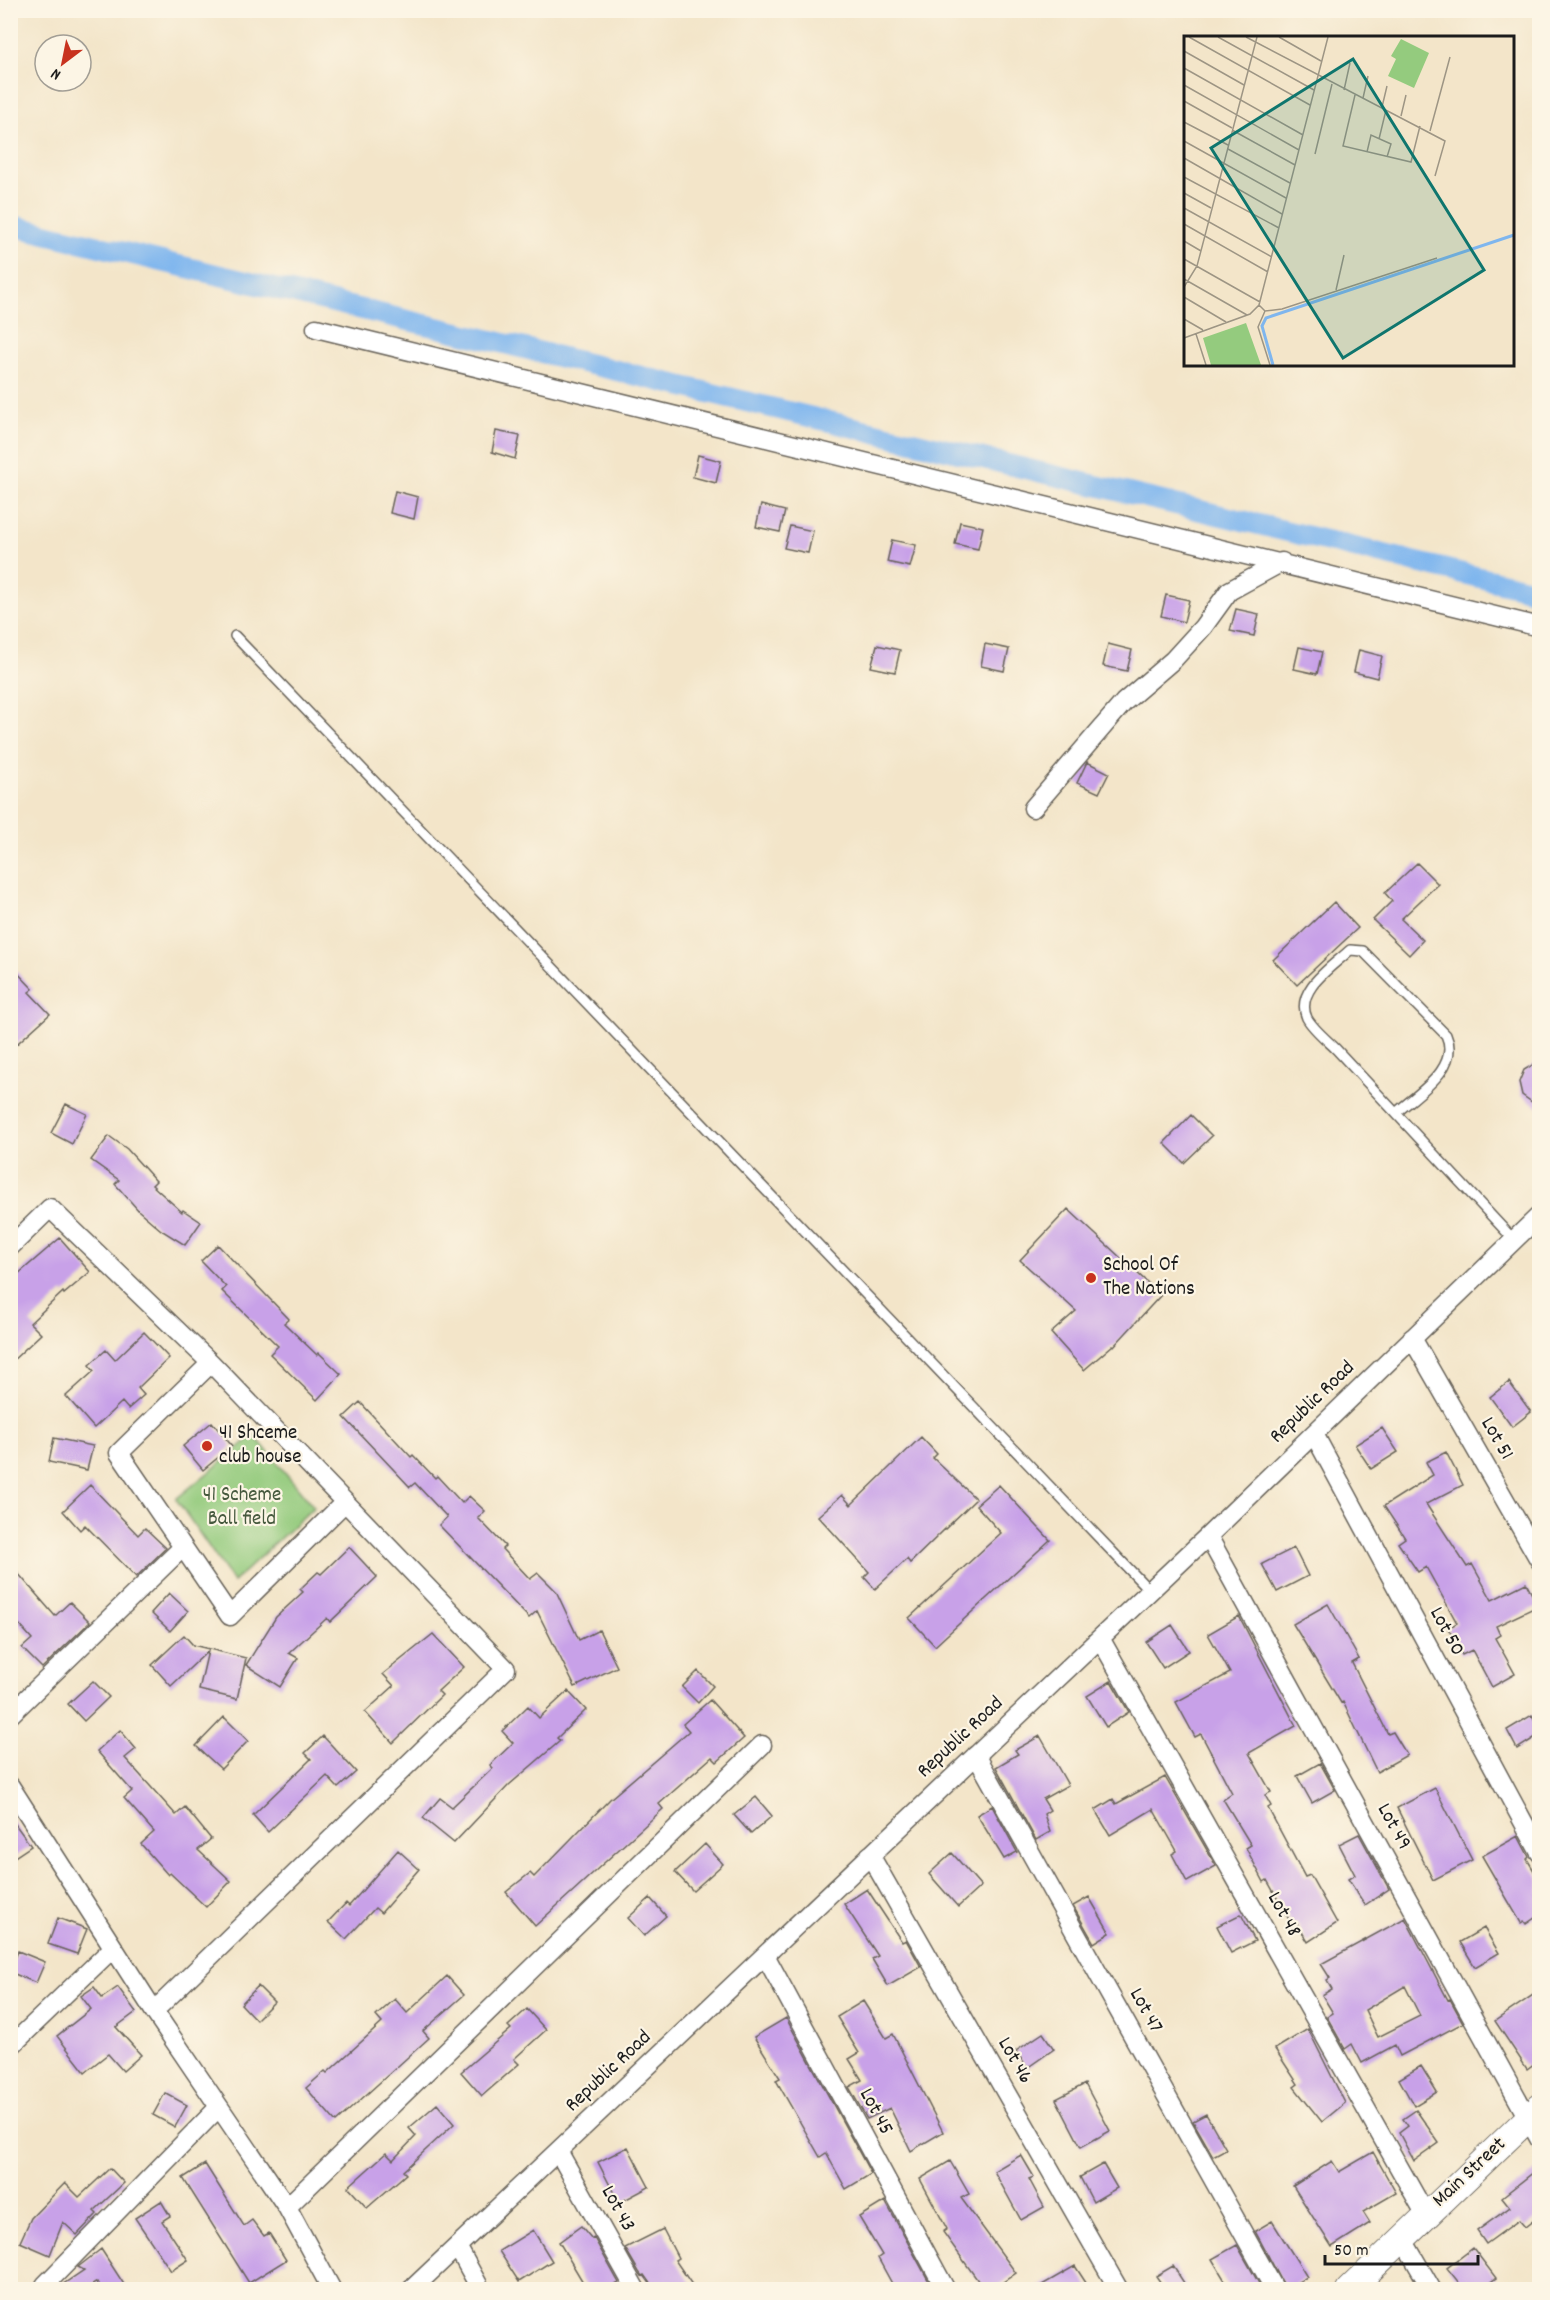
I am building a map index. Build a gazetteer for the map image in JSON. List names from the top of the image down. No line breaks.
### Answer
{"streets":{"street":["Republic Road","Lot 51","Lot 50","Lot 49","Lot 48","Lot 47","Lot 46","Lot 45","Main Street","Lot 43"]},"crossings":[["Republic Road","Lot 51"],["Republic Road","Lot 50"],["Republic Road","Lot 49"],["Republic Road","Lot 48"],["Republic Road","Lot 47"],["Republic Road","Lot 46"],["Republic Road","Lot 45"],["Republic Road","Lot 43"],["Lot 49","Main Street"],["Lot 48","Main Street"]],"parks":["41 Scheme Ball field"],"places":["School Of The Nations","41 Shceme club house"],"scale_bar":"50 m","north":"bottom left"}
